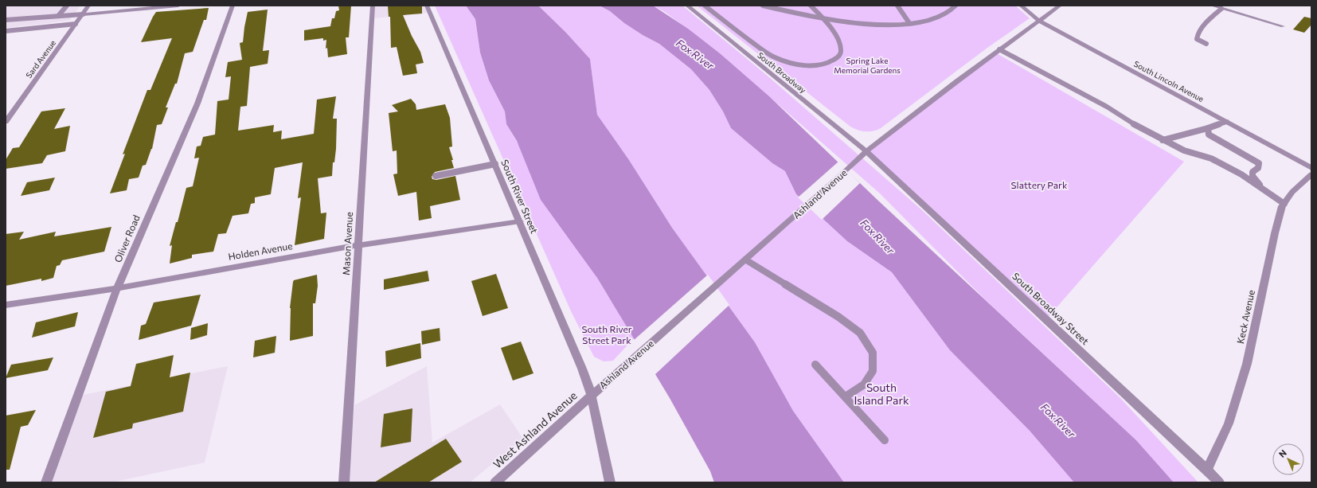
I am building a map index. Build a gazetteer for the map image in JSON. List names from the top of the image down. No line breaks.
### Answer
{"streets":{"street":["Sard Avenue","South Broadway","South Lincoln Avenue","Ashland Avenue","South River Street","Oliver Road","Mason Avenue","Holden Avenue","South Broadway Street","Keck Avenue","West Ashland Avenue"]},"crossings":[["South Broadway","Ashland Avenue"],["South Broadway","South Broadway Street"],["South Lincoln Avenue","Ashland Avenue"],["Ashland Avenue","South River Street"],["Ashland Avenue","South Broadway Street"],["Ashland Avenue","West Ashland Avenue"],["South River Street","Holden Avenue"],["South River Street","West Ashland Avenue"],["Oliver Road","Holden Avenue"],["Mason Avenue","Holden Avenue"],["South Broadway Street","Keck Avenue"]],"water":["Fox River"],"parks":["Spring Lake Memorial Gardens","Slattery Park","South River Street Park","South Island Park"],"north":"top left"}
